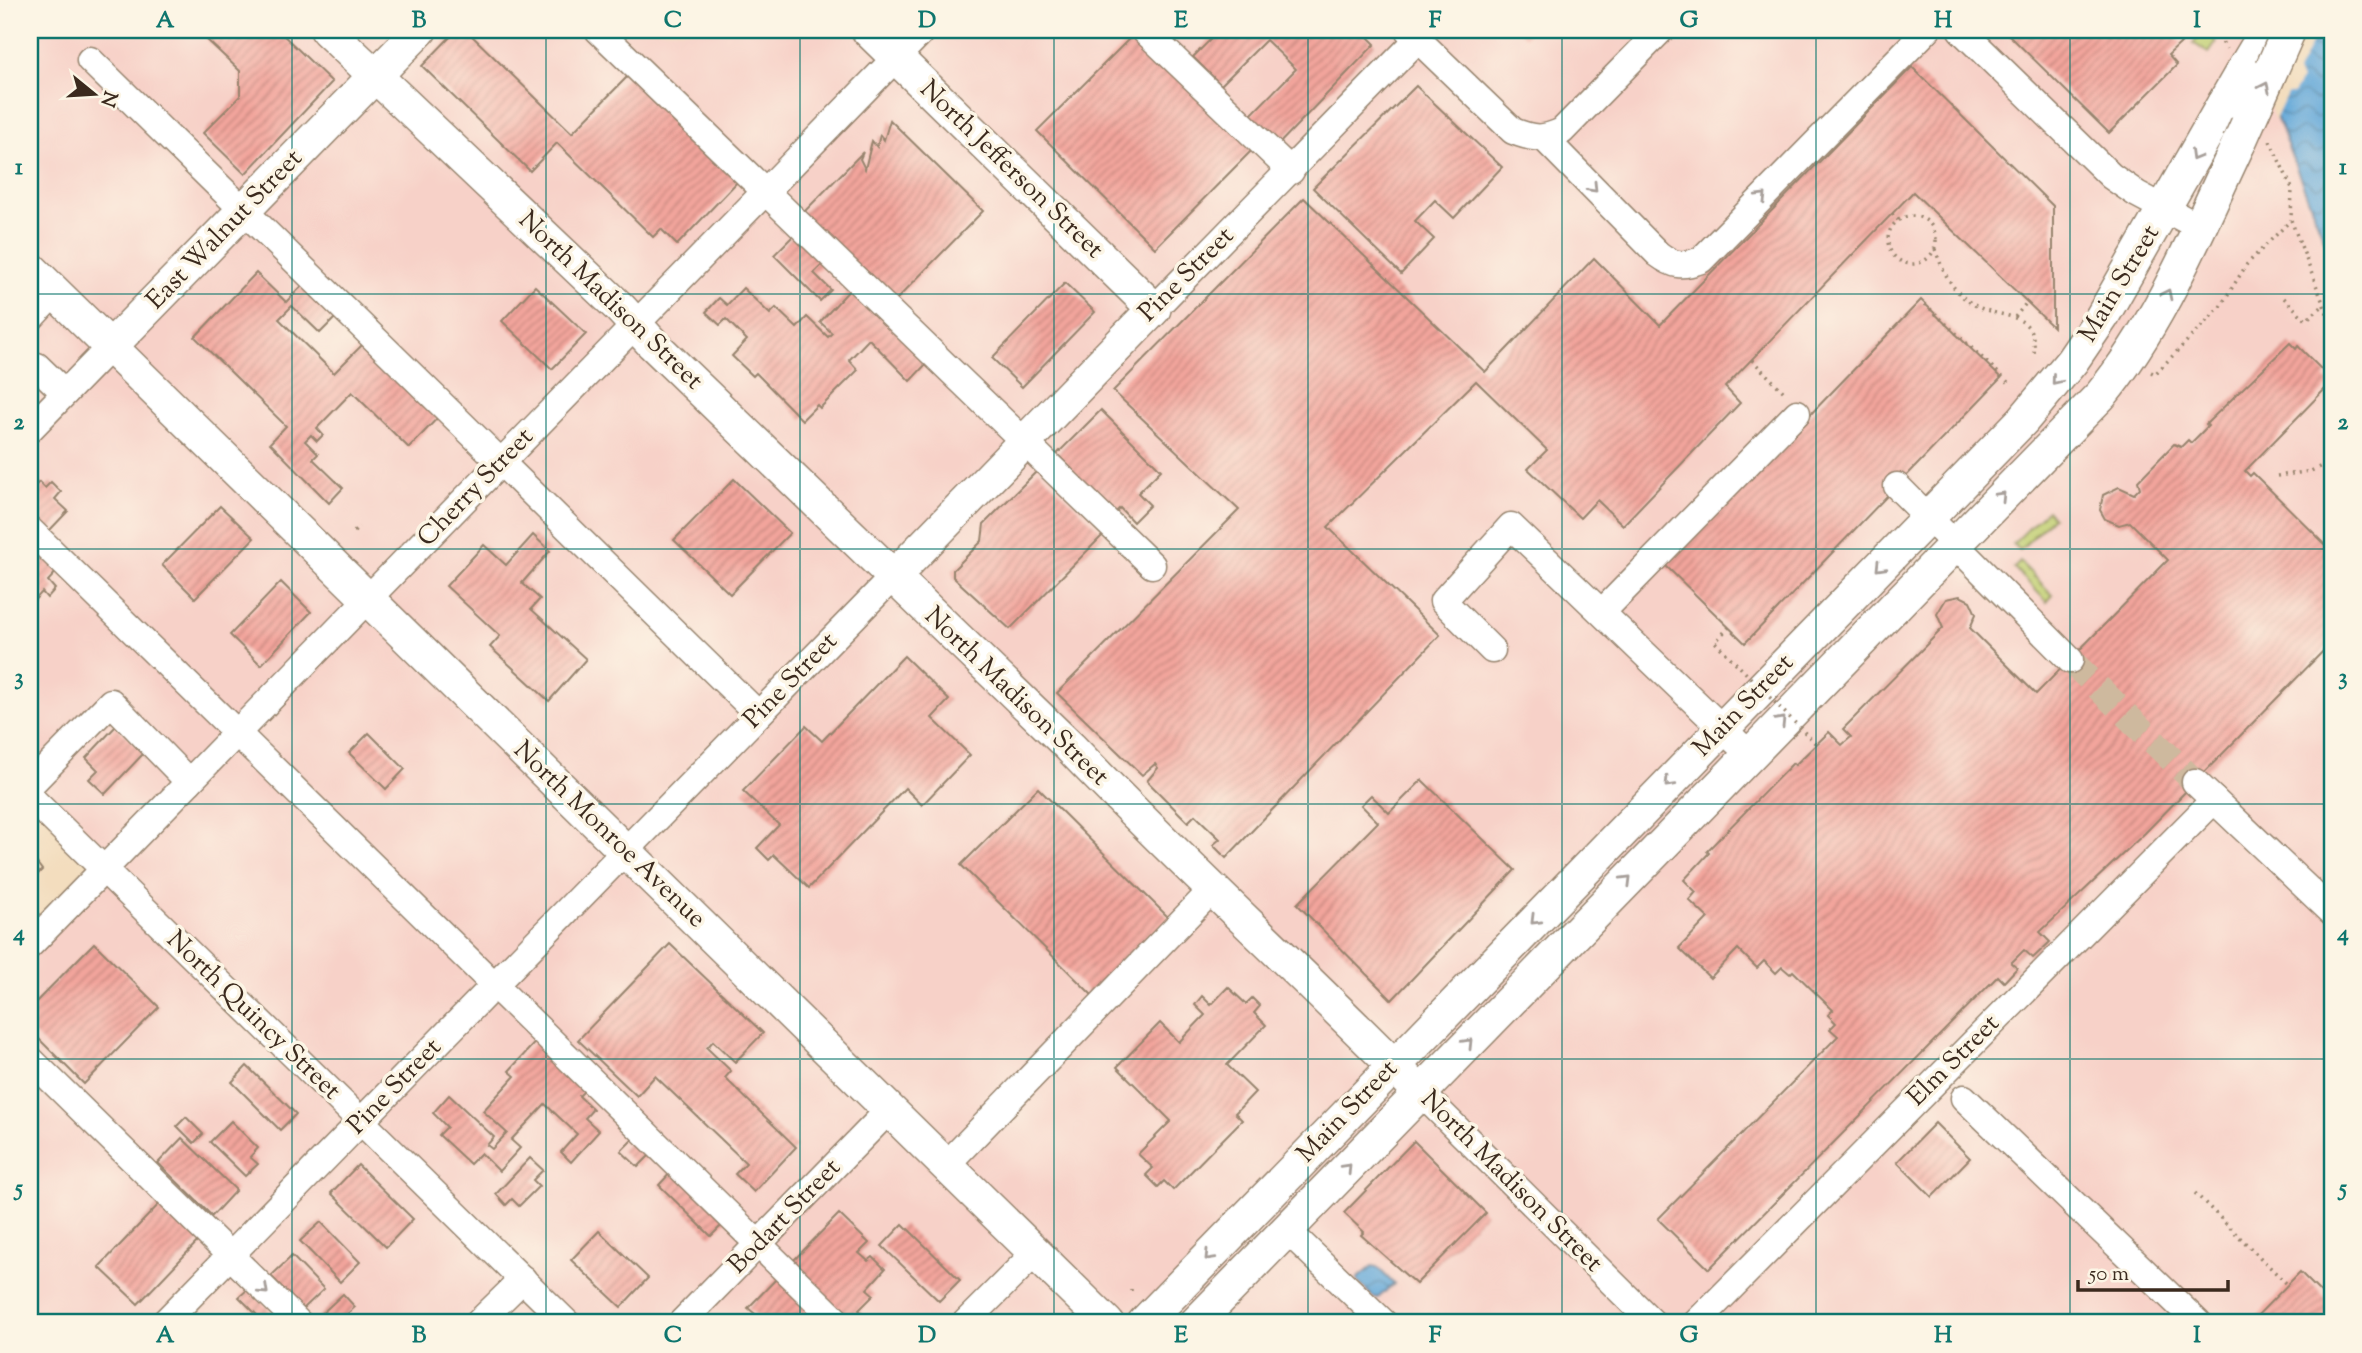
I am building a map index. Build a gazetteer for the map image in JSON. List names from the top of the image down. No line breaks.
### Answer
{"streets":{"main road":["North Jefferson Street","East Walnut Street","Pine Street","Main Street","North Madison Street","North Monroe Avenue"],"street":["Cherry Street","North Quincy Street","Elm Street","Bodart Street"]},"crossings":[["North Jefferson Street","Pine Street"],["North Jefferson Street","Cherry Street"],["East Walnut Street","North Madison Street"],["East Walnut Street","North Monroe Avenue"],["Pine Street","North Madison Street"],["Pine Street","North Monroe Avenue"],["Pine Street","North Quincy Street"],["Main Street","North Madison Street"],["North Madison Street","Cherry Street"],["Cherry Street","North Monroe Avenue"],["Cherry Street","North Quincy Street"],["North Monroe Avenue","Bodart Street"]],"scale_bar":"50 m","north":"right","grid":{"columns":["A","B","C","D","E","F","G","H","I"],"rows":["1","2","3","4","5"]}}
